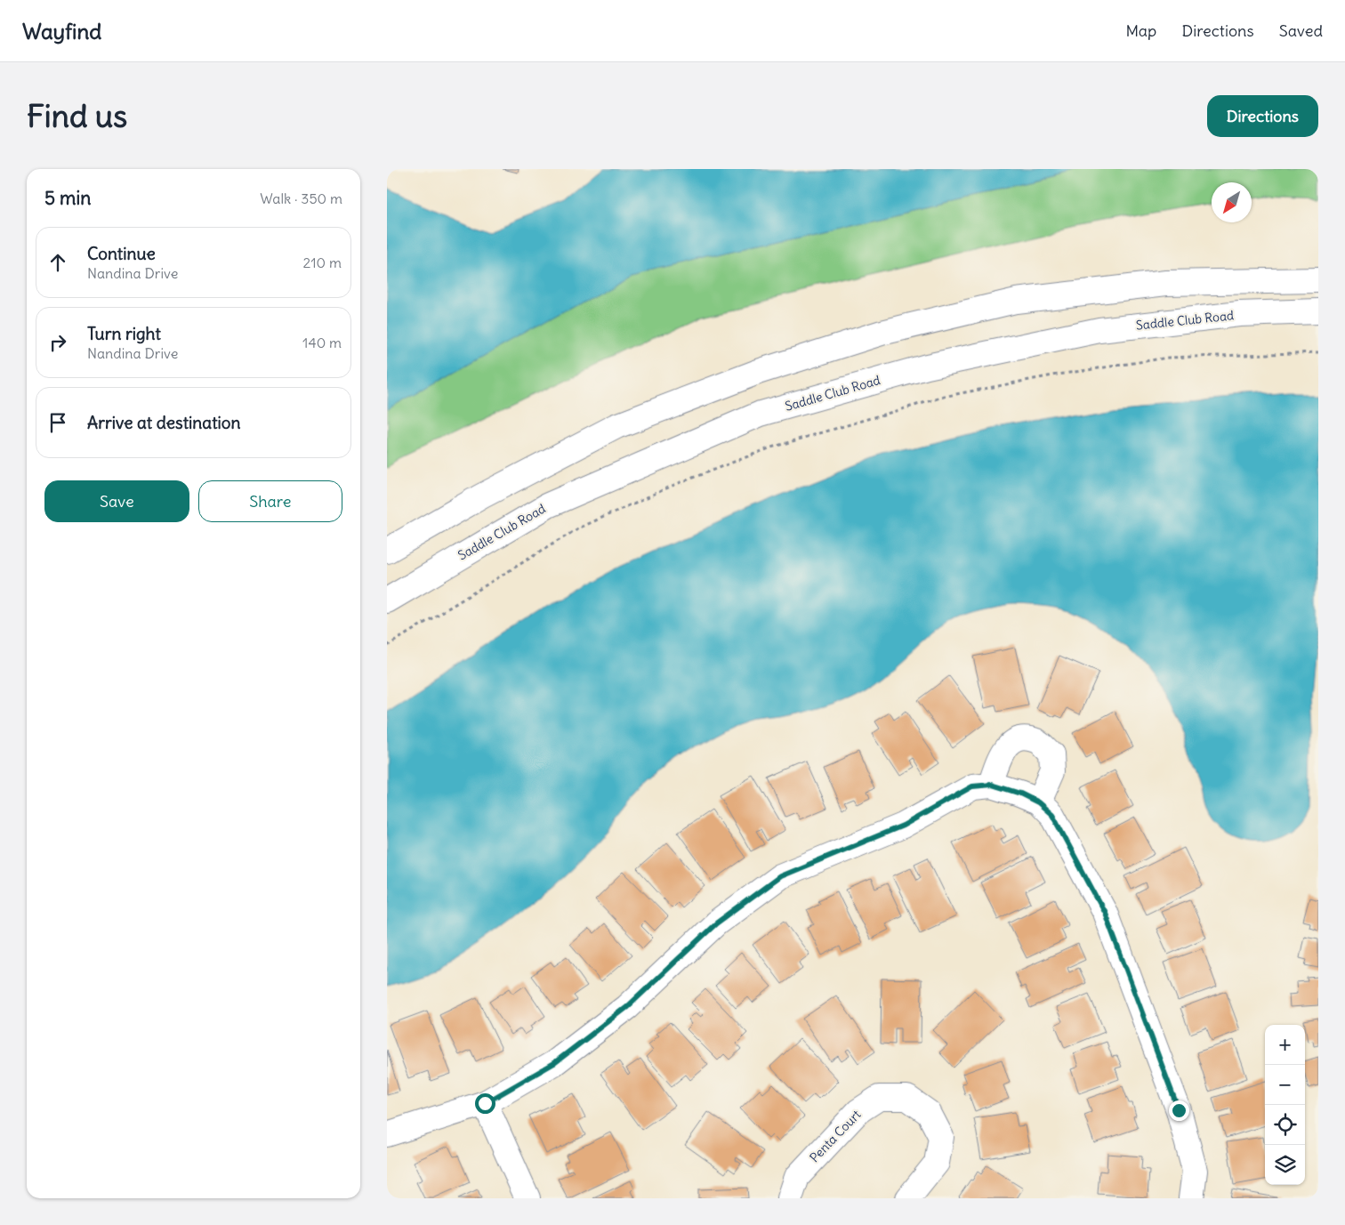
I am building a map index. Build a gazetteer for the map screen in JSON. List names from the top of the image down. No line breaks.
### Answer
{"streets":{"street":["Saddle Club Road","Penta Court"]},"north":"bottom left","page":{"header":"Wayfind","nav":["Map","Directions","Saved"],"buttons":["Directions",["Save","Share"]],"title":"Find us","heading":["5 min","Walk · 350 m"],"list":[["Continue","Nandina Drive","210 m"],["Turn right","Nandina Drive","140 m"],"Arrive at destination"],"map_buttons":["+","−"]}}
